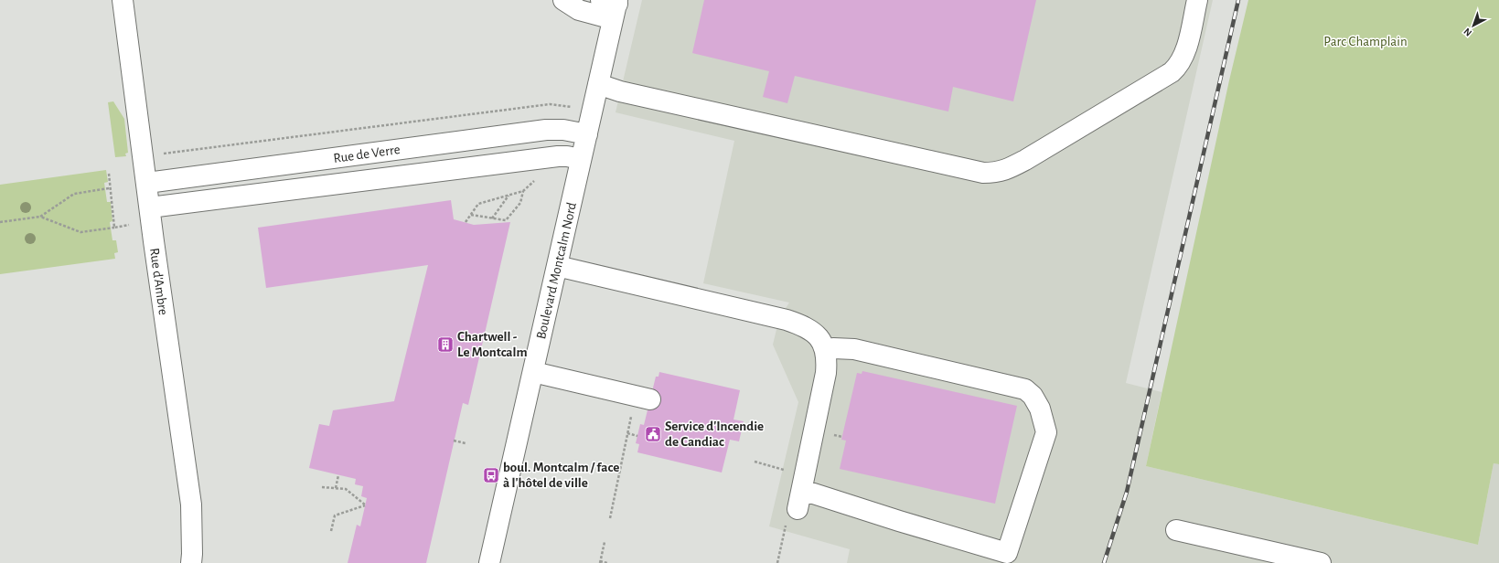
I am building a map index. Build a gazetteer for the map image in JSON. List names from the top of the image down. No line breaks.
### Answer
{"streets":{"street":["Rue de Verre","Boulevard Montcalm Nord","Rue d'Ambre"]},"crossings":[["Rue de Verre","Boulevard Montcalm Nord"],["Rue de Verre","Rue d'Ambre"]],"parks":["Parc Champlain"],"places":{"building":["Chartwell - Le Montcalm"],"public building":["Service d'Incendie de Candiac"],"bus stop":["boul. Montcalm / face à l'hôtel de ville"]},"north":"bottom left"}
